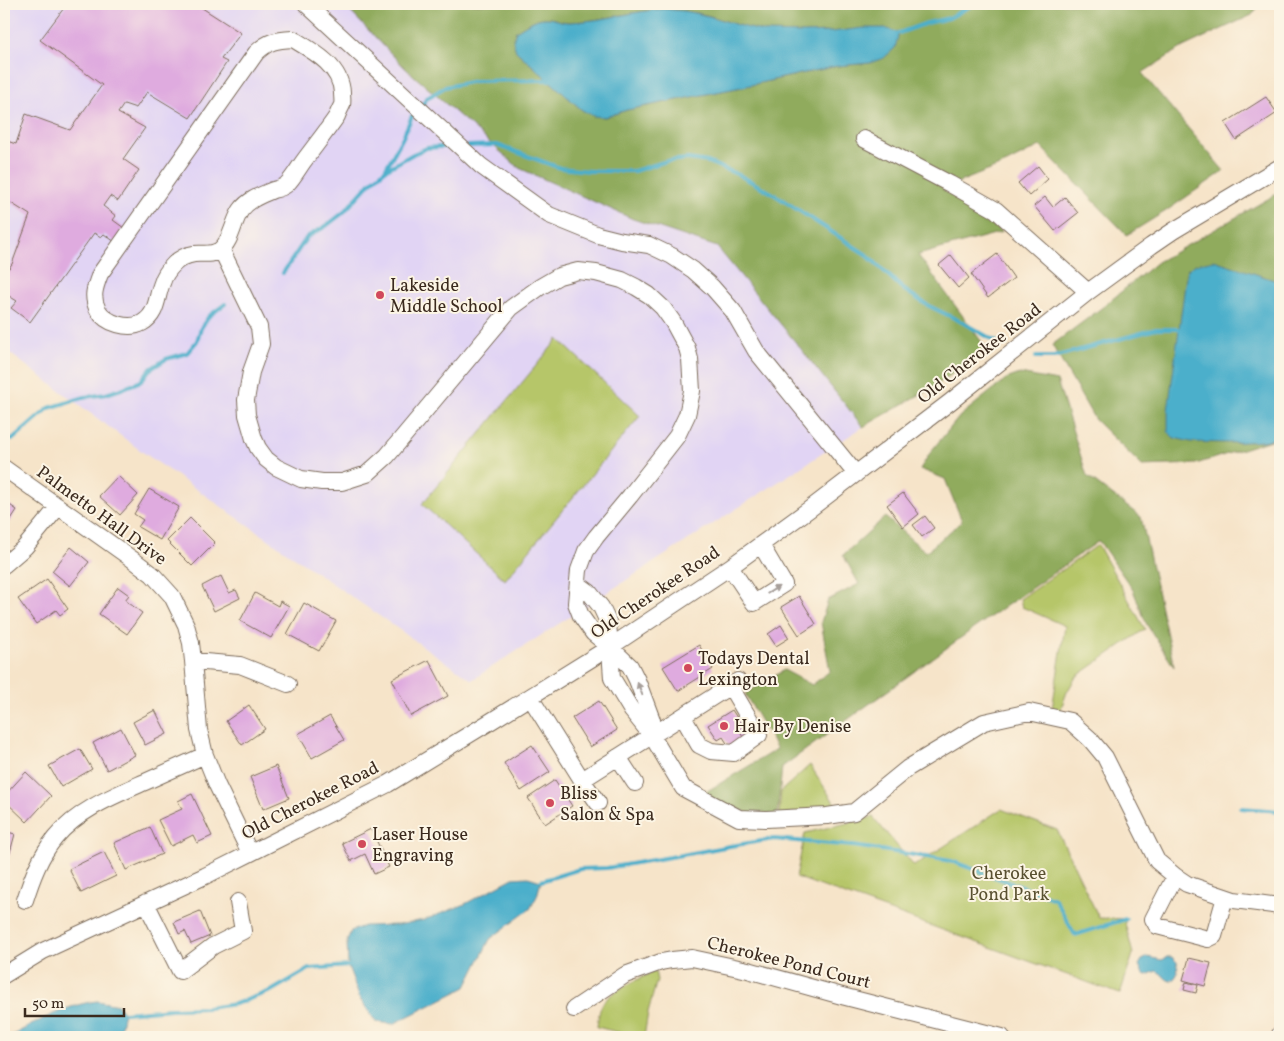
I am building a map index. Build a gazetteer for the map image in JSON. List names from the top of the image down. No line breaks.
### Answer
{"streets":{"street":["Old Cherokee Road","Palmetto Hall Drive","Cherokee Pond Court"]},"crossings":[["Old Cherokee Road","Palmetto Hall Drive"]],"parks":["Cherokee Pond Park"],"places":["Lakeside Middle School","Todays Dental Lexington","Hair By Denise","Bliss Salon & Spa","Laser House Engraving"],"scale_bar":"50 m"}
